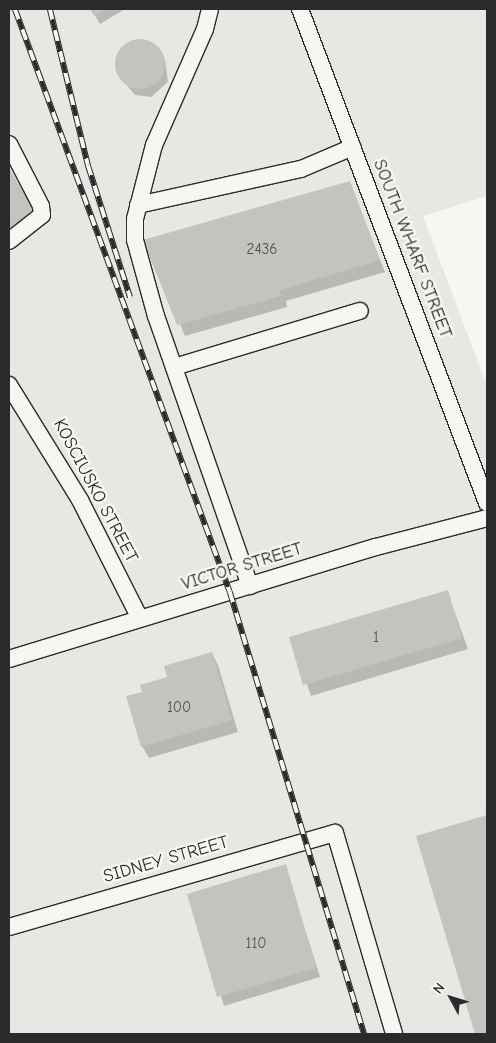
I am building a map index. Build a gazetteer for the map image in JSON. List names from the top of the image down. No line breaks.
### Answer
{"streets":{"street":["SOUTH WHARF STREET","KOSCIUSKO STREET","VICTOR STREET","SIDNEY STREET"]},"crossings":[["KOSCIUSKO STREET","VICTOR STREET"]],"house_numbers":["2436","1","100","110"],"north":"top left"}
